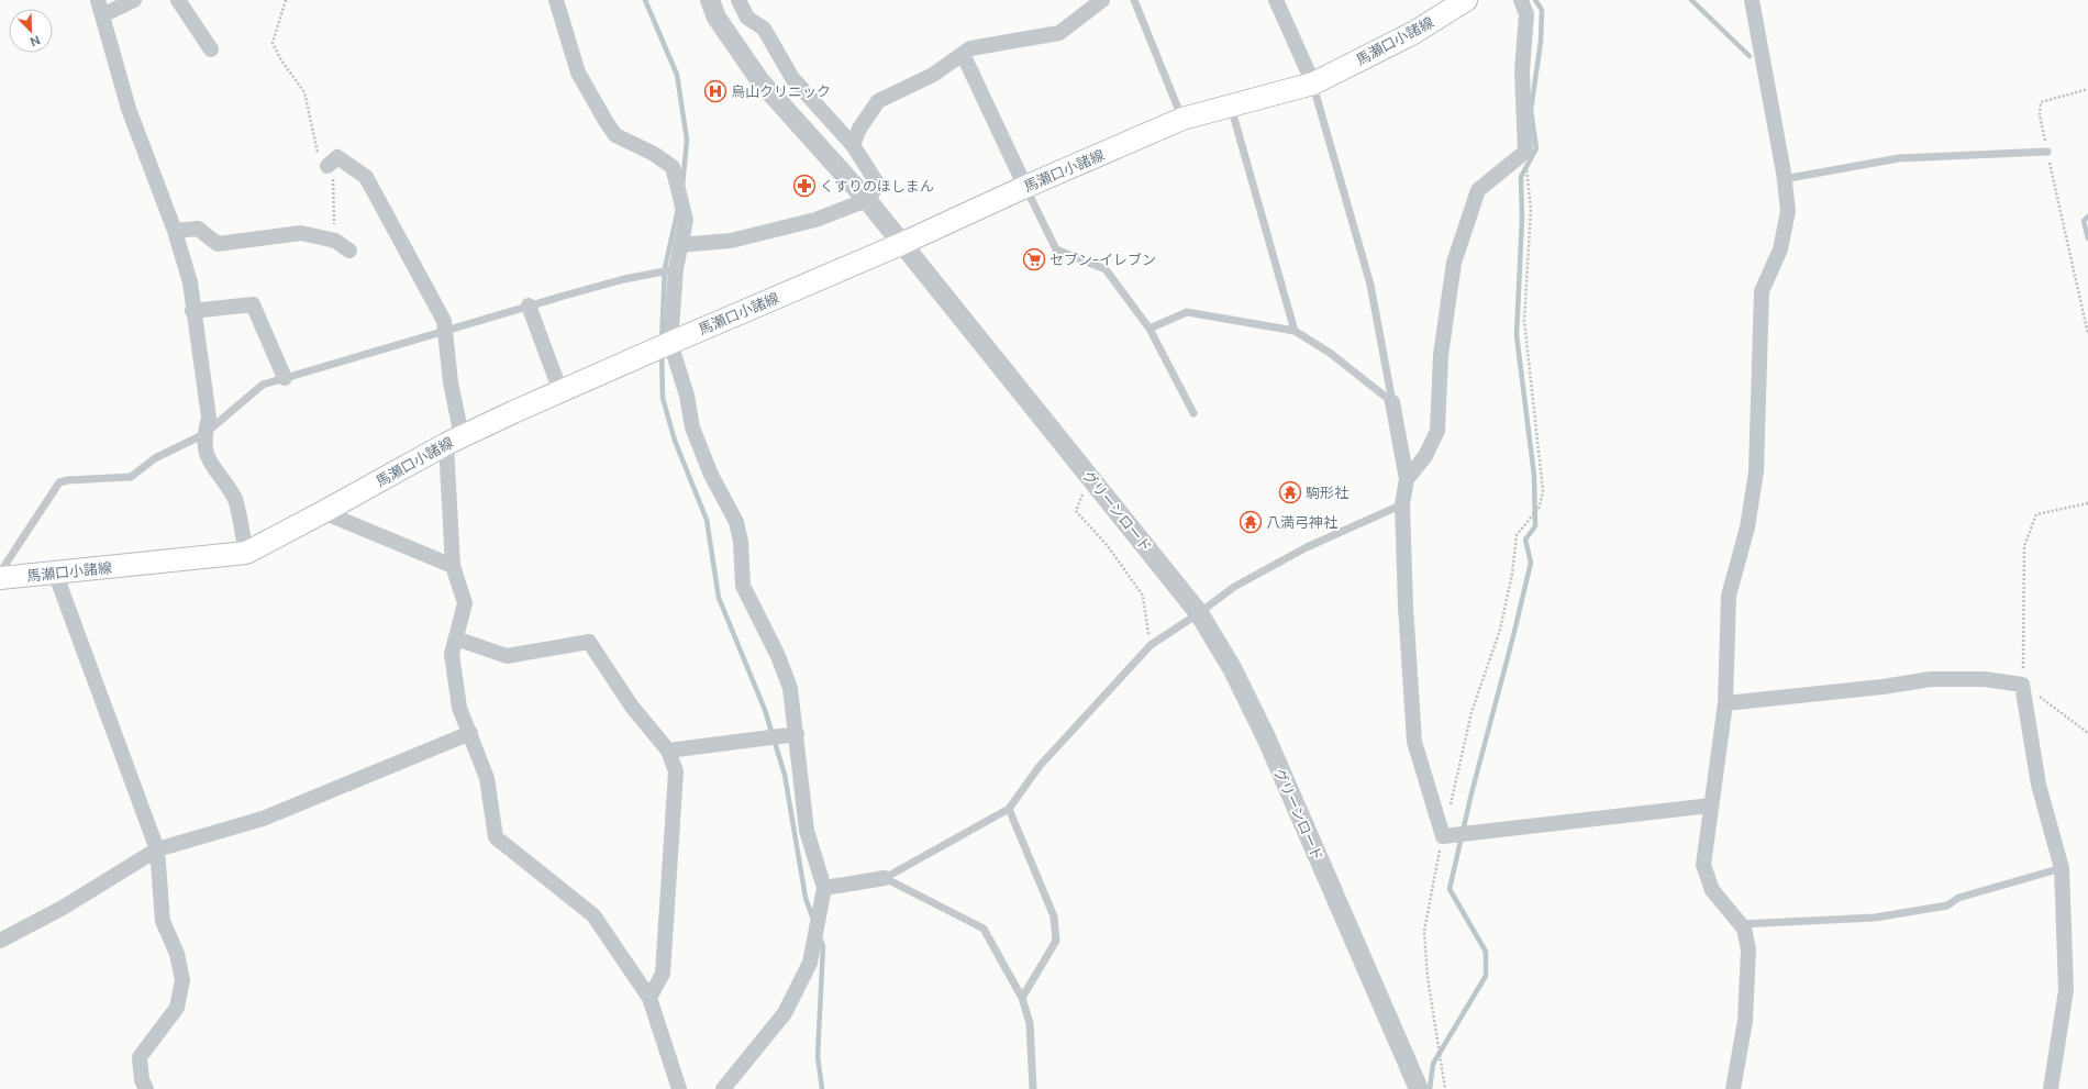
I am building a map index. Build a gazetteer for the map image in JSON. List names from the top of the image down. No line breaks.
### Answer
{"streets":{"main road":["馬瀬口小諸線"],"street":["グリーンロード"]},"crossings":[["馬瀬口小諸線","グリーンロード"]],"places":{"hospital":["烏山クリニック"],"pharmacy":["くすりのほしまん"],"supermarket":["セブン-イレブン"],"temple":["駒形社","八満弓神社"]},"north":"bottom right"}
